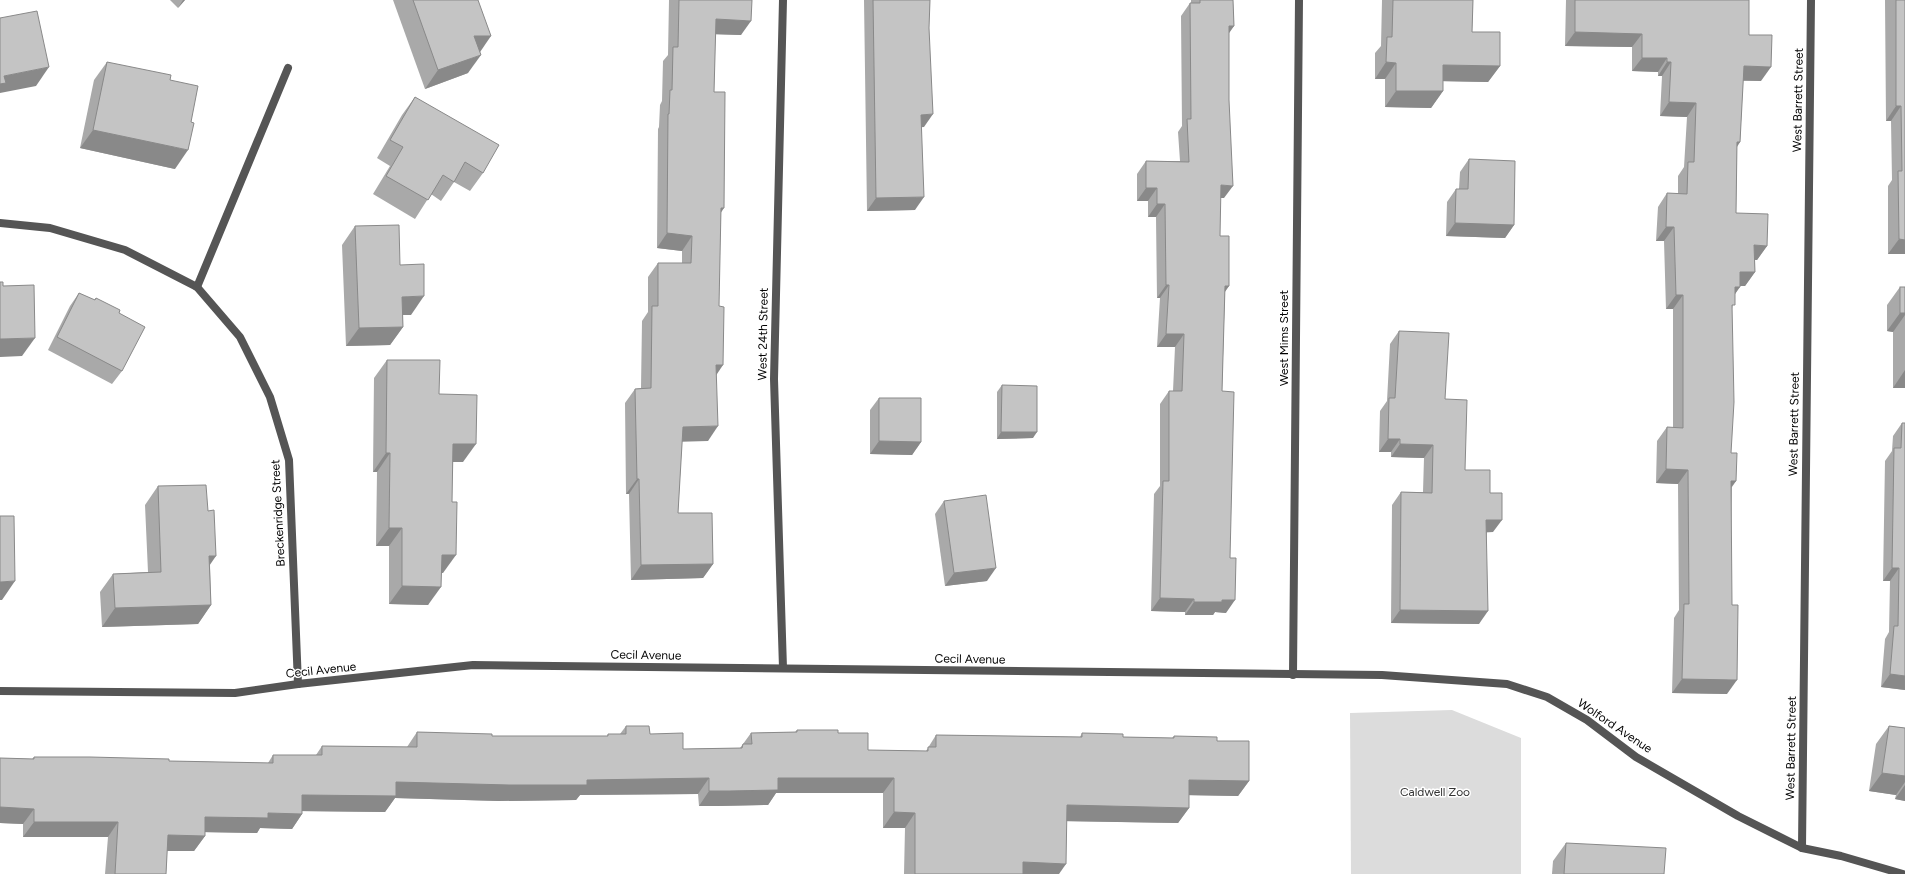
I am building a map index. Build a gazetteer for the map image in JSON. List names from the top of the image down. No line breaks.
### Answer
{"streets":{"street":["West Barrett Street","West 24th Street","West Mims Street","Breckenridge Street","Cecil Avenue","Wolford Avenue"]},"crossings":[["West Barrett Street","Wolford Avenue"],["West 24th Street","Cecil Avenue"],["West Mims Street","Cecil Avenue"],["West Mims Street","Wolford Avenue"],["Breckenridge Street","Cecil Avenue"],["Cecil Avenue","Wolford Avenue"]],"parks":["Caldwell Zoo"]}
